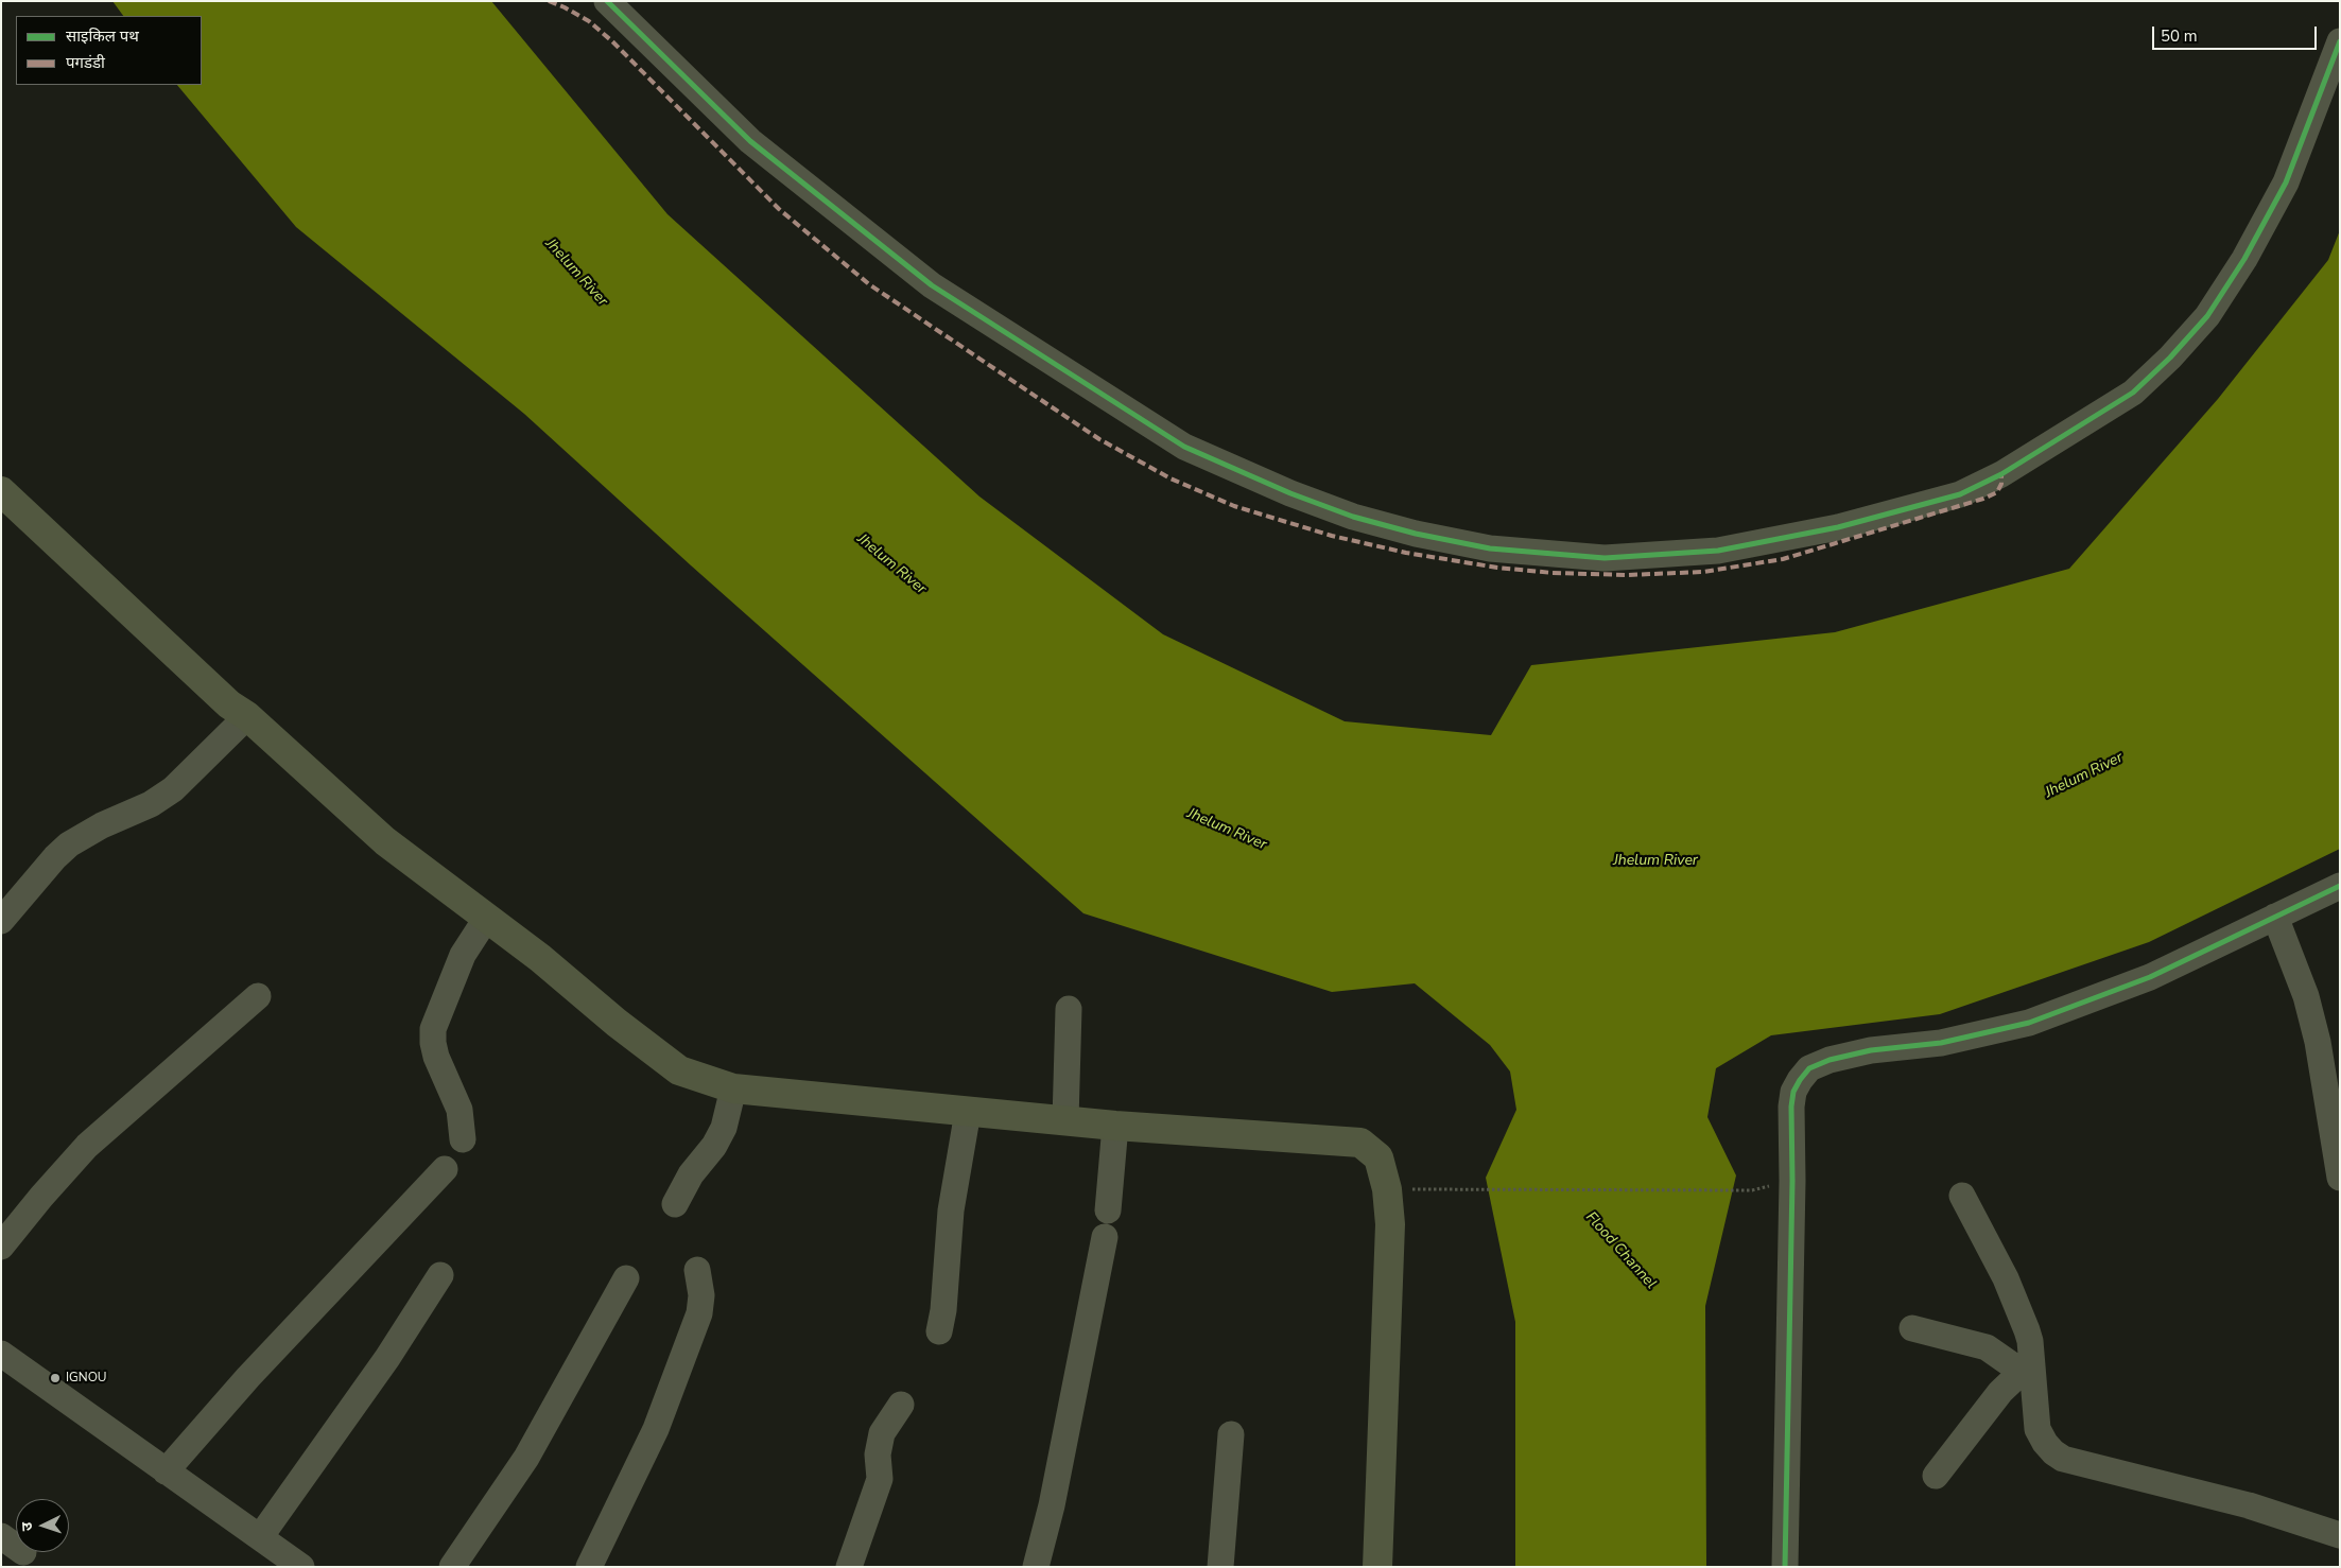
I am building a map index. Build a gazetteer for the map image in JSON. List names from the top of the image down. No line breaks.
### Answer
{"water":["Jhelum River","Flood Channel"],"places":["IGNOU"],"legend":["साइकिल पथ","पगडंडी"],"scale_bar":"50 m","north":"left"}
